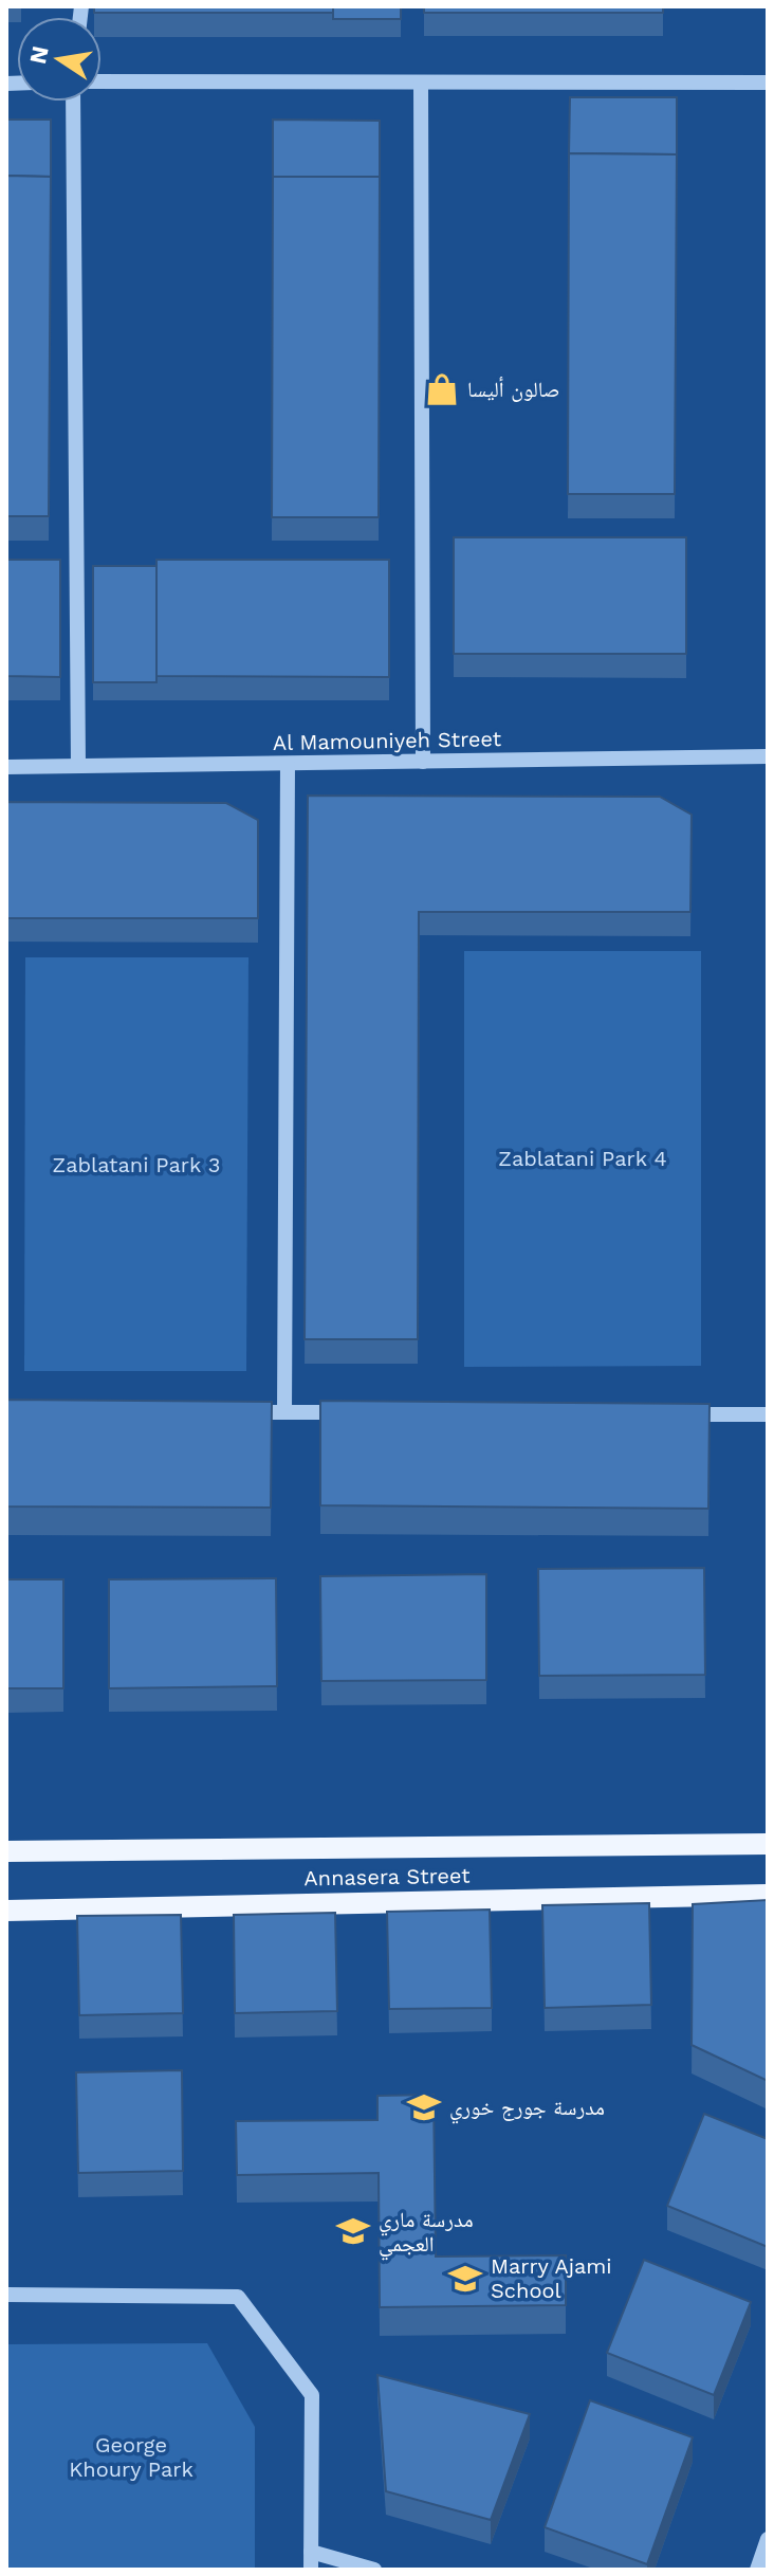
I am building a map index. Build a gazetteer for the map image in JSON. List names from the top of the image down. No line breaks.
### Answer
{"streets":{"main road":["Annasera Street"],"street":["Al Mamouniyeh Street"]},"parks":["Zablatani Park 4","Zablatani Park 3","George Khoury Park"],"places":{"shop":["صالون أليسا"],"school or university":["مدرسة جورج خوري","مدرسة ماري العجمي","Marry Ajami School"]},"north":"left"}
